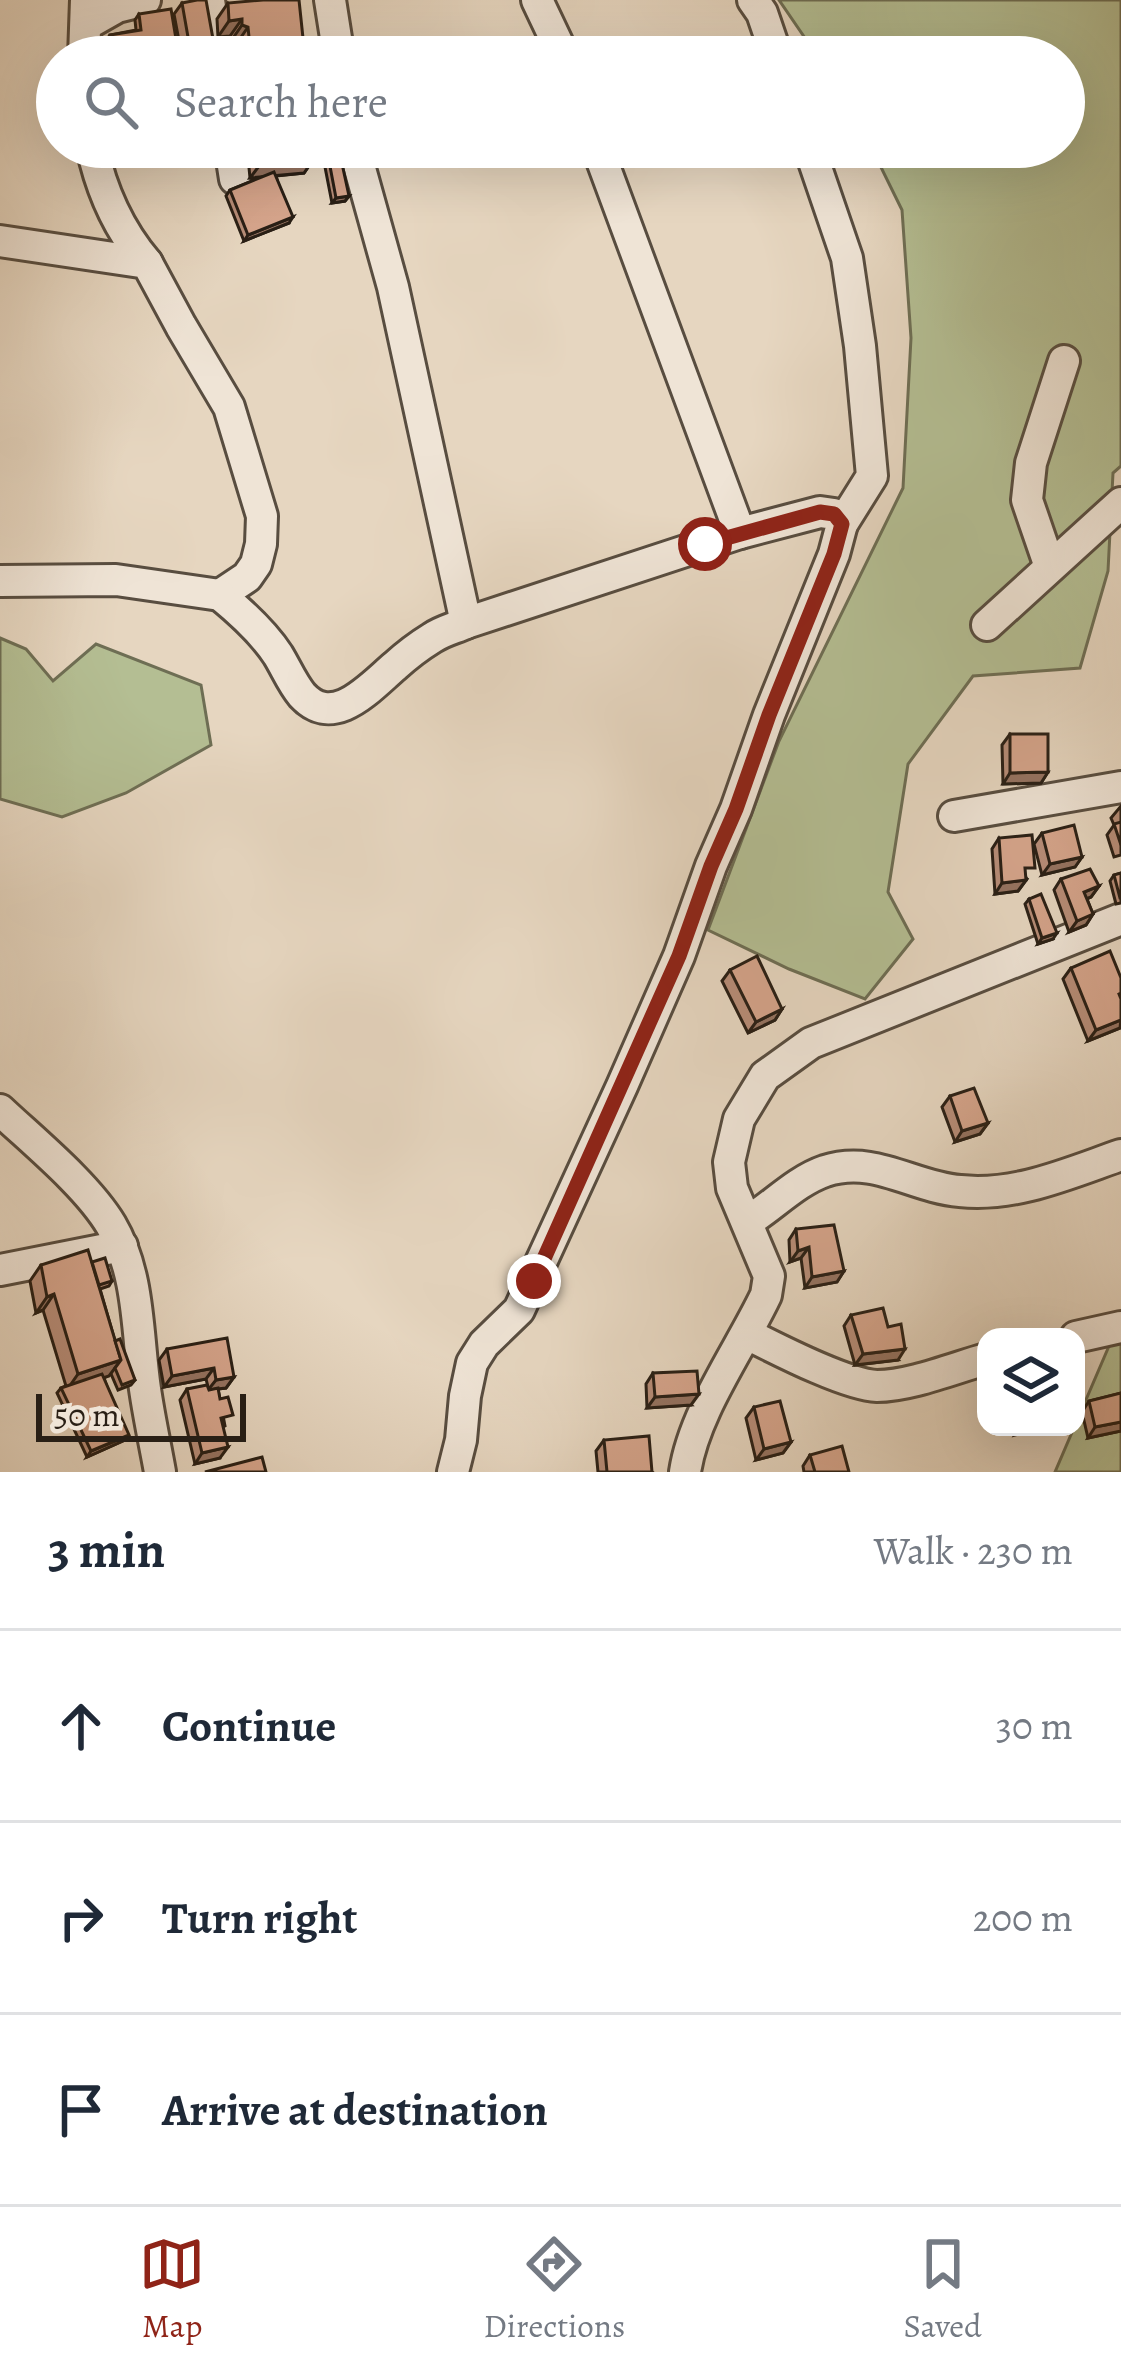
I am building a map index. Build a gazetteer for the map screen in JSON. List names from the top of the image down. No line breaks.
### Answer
{"scale_bar":"50 m","page":{"search":"Search here","scale":"50 m","heading":["3 min","Walk · 230 m"],"list":[["Continue","30 m"],["Turn right","200 m"],"Arrive at destination"],"nav":["Map","Directions","Saved"]}}
